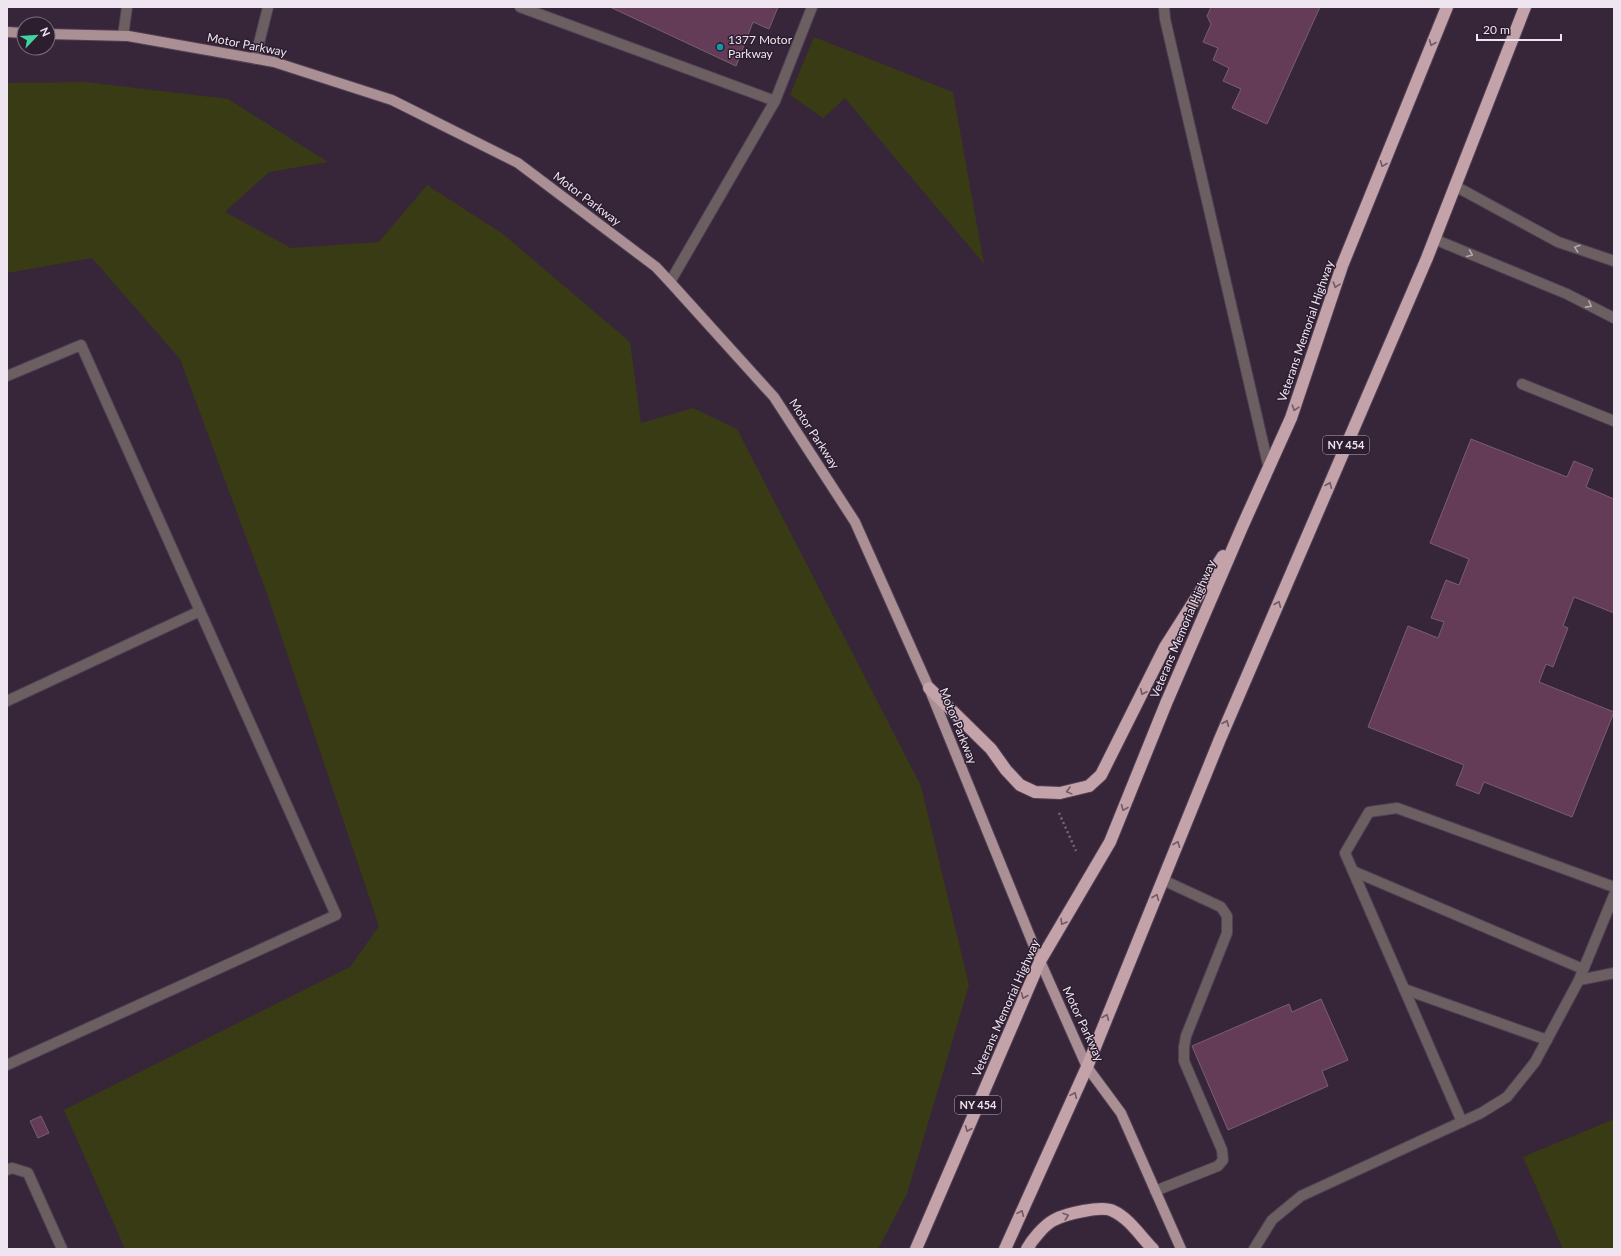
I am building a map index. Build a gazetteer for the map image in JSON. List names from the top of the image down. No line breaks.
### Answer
{"streets":{"highway":["Veterans Memorial Highway","NY 454"],"main road":["Motor Parkway"]},"crossings":[["Motor Parkway","Veterans Memorial Highway"],["Motor Parkway","NY 454"]],"places":["1377 Motor Parkway"],"scale_bar":"20 m","north":"top right"}
